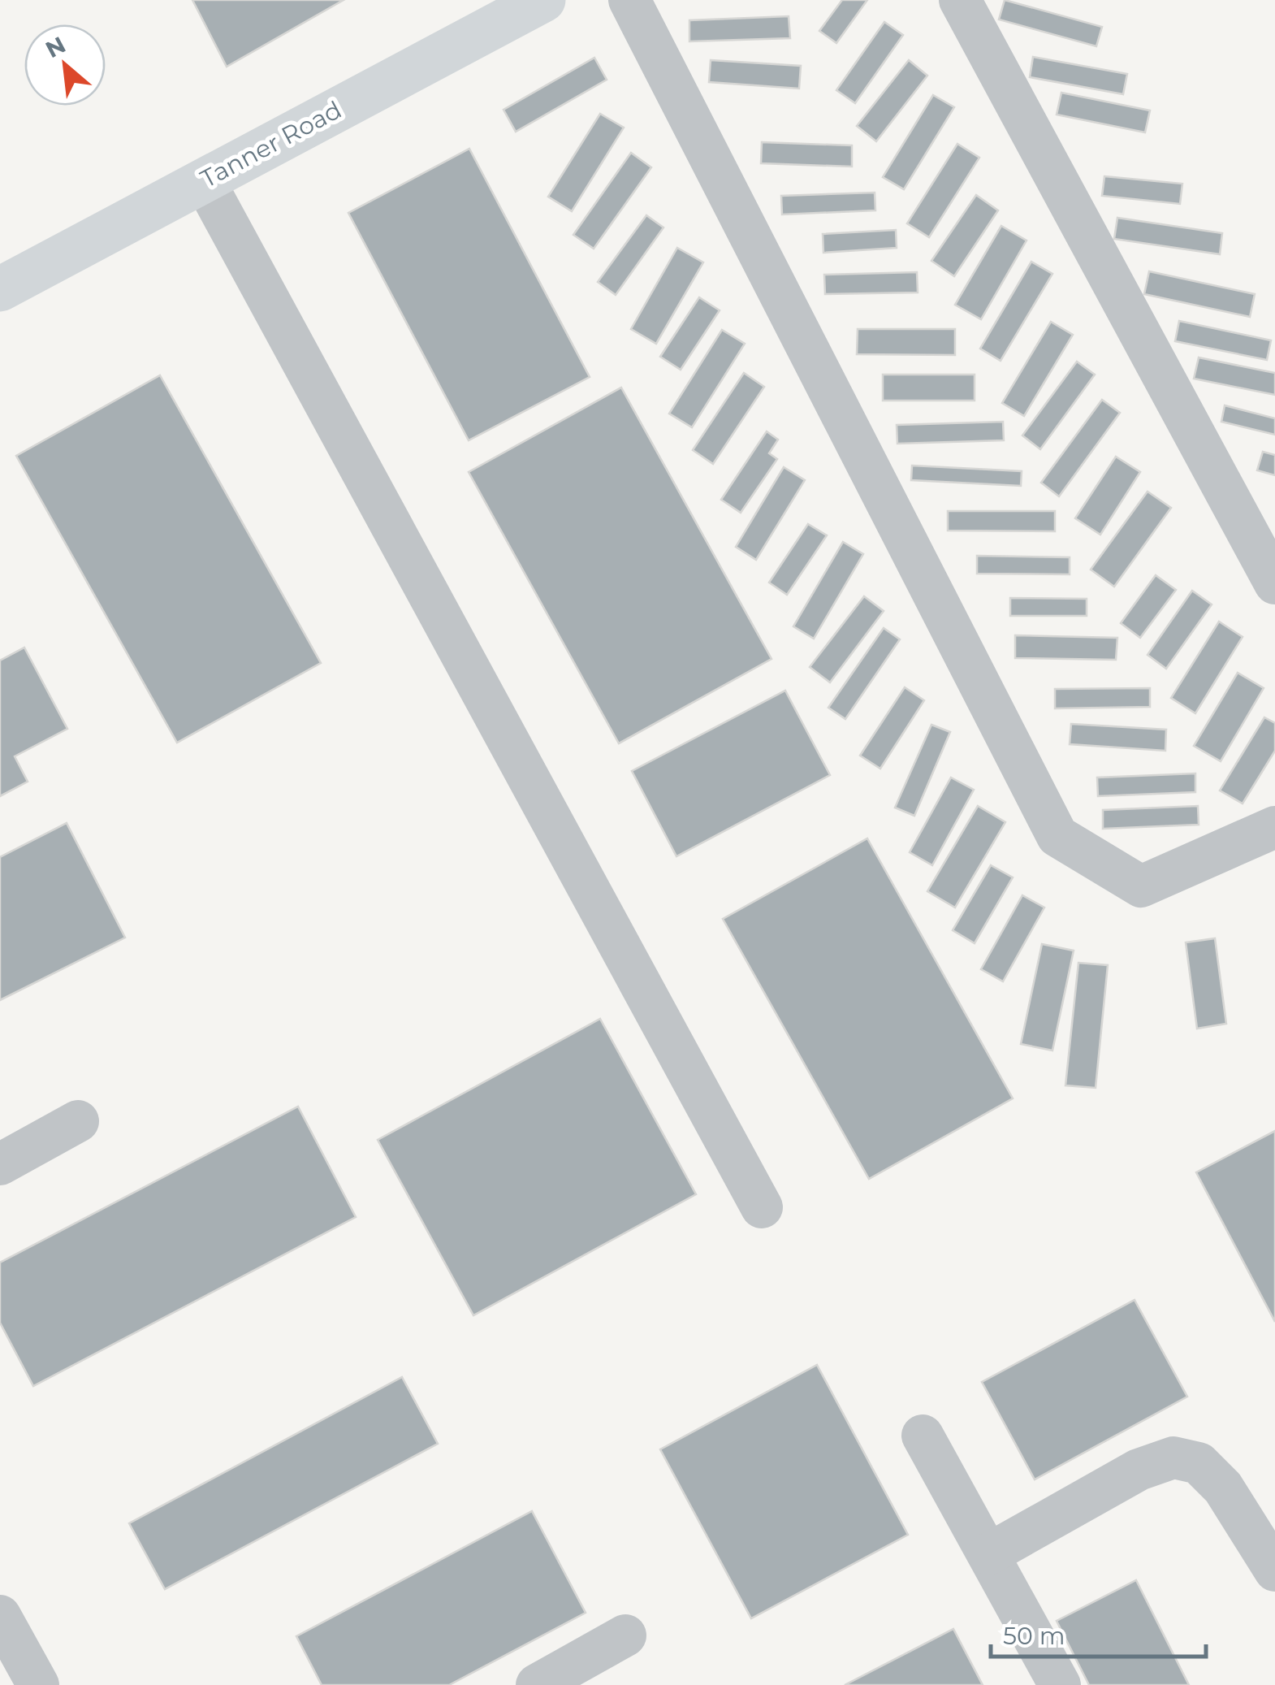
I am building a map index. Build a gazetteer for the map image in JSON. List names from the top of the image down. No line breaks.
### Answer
{"streets":{"main road":["Tanner Road"]},"scale_bar":"50 m","north":"top left"}
